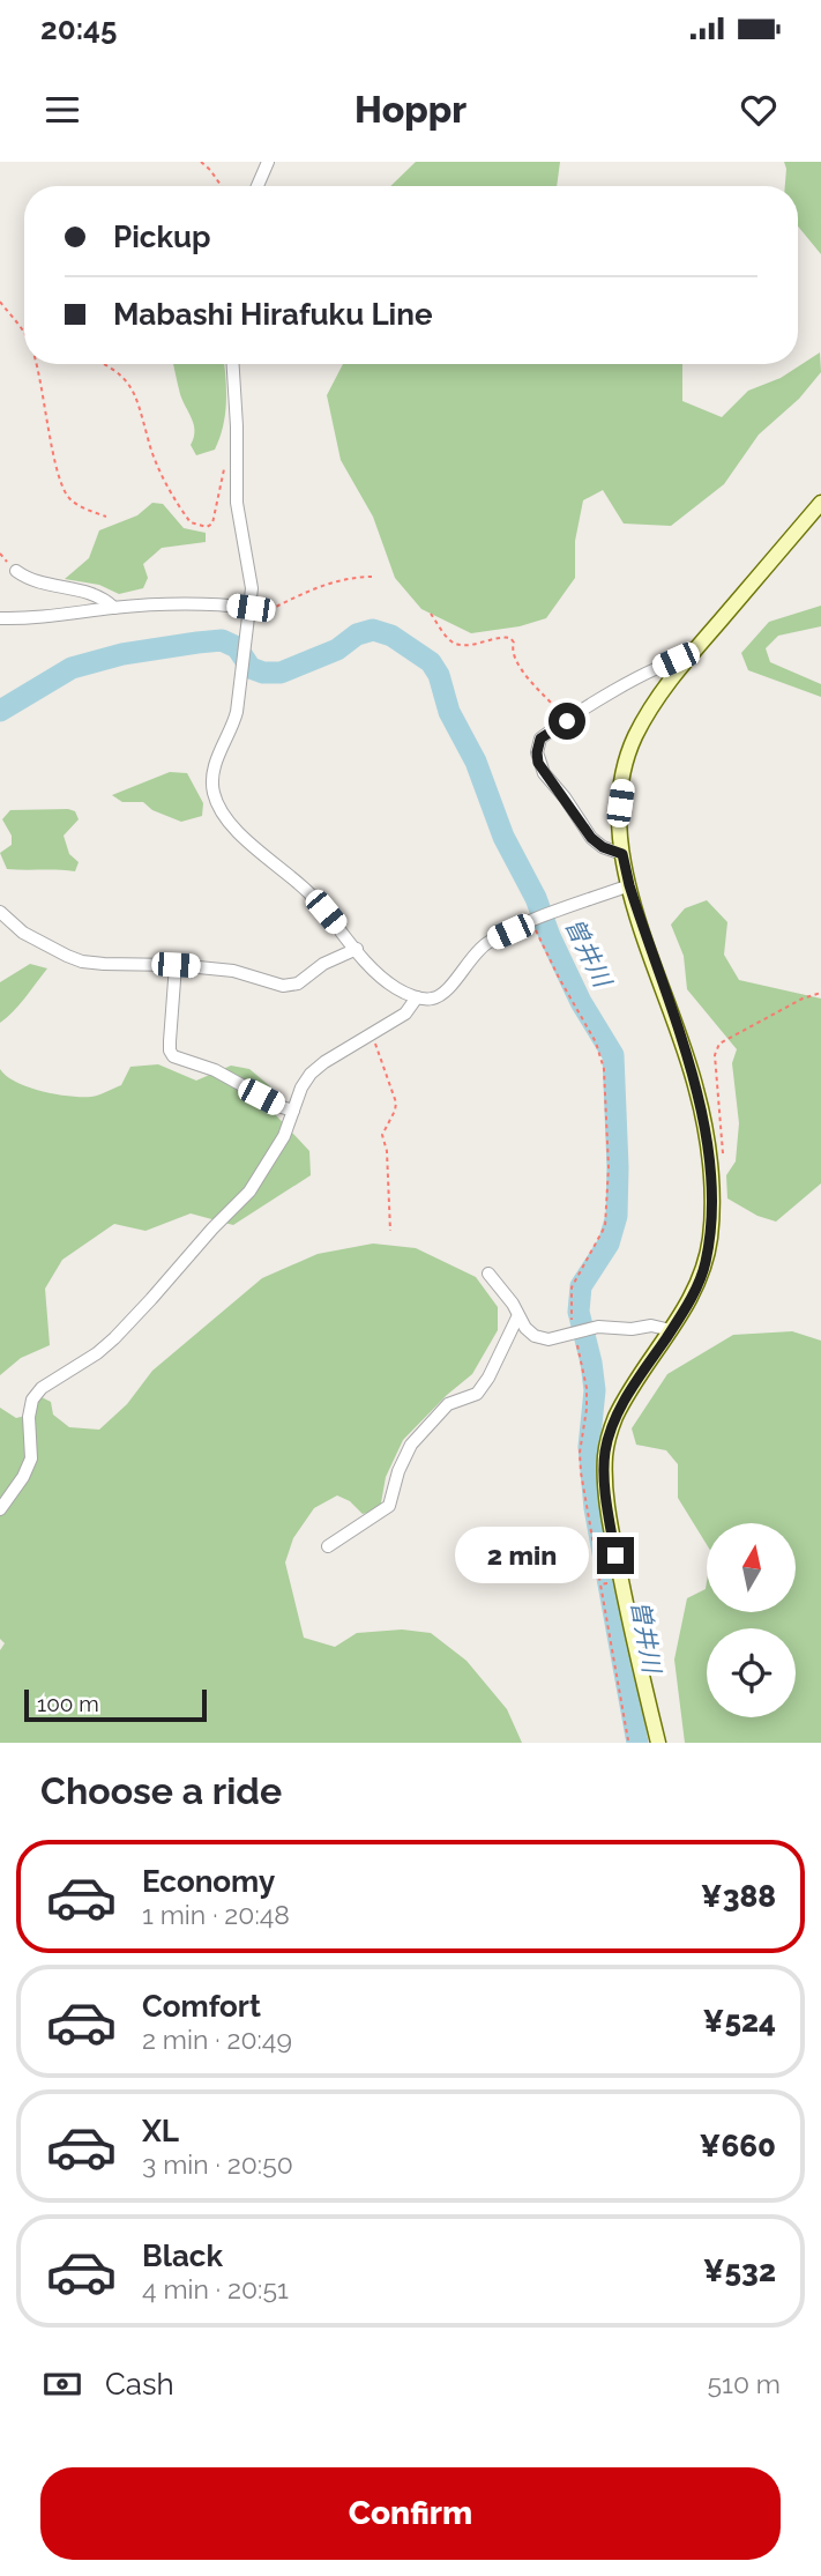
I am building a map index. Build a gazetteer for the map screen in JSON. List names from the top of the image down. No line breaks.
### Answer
{"water":["曽井川"],"scale_bar":"100 m","north":"top","page":{"status":"20:45","header":"Hoppr","banner":["Pickup","Mabashi Hirafuku Line"],"bubble":"2 min","scale":"100 m","heading":"Choose a ride","list":[{"name":"Economy","note":"1 min · 20:48","value":"¥388"},{"name":"Comfort","note":"2 min · 20:49","value":"¥524"},{"name":"XL","note":"3 min · 20:50","value":"¥660"},{"name":"Black","note":"4 min · 20:51","value":"¥532"}],"pay":["Cash","510 m"],"buttons":"Confirm"}}
